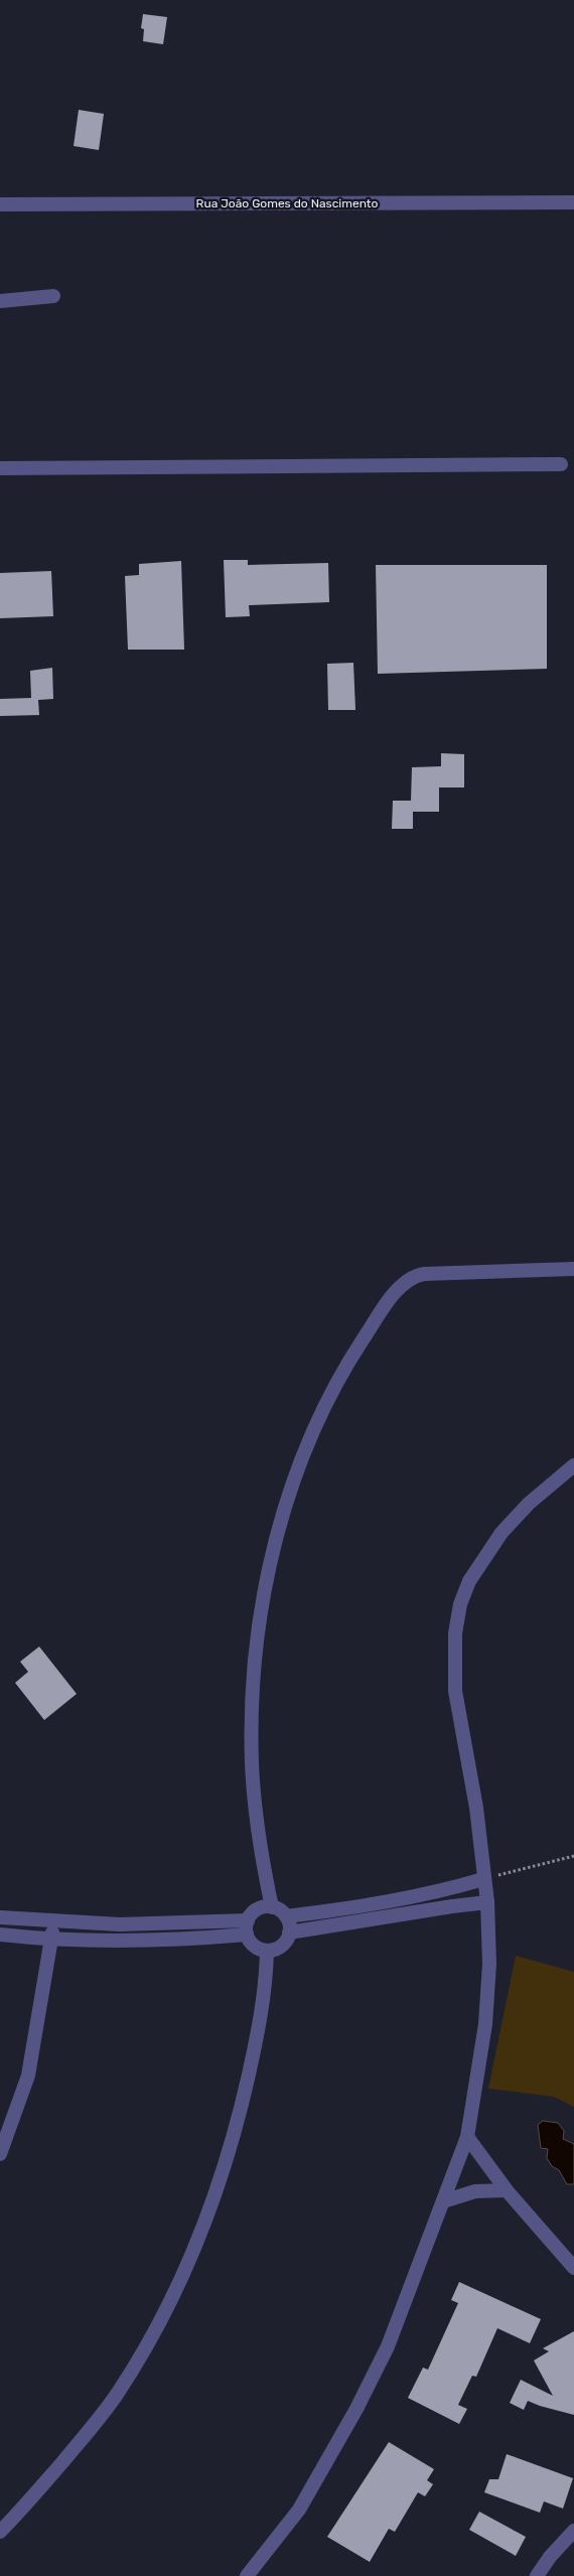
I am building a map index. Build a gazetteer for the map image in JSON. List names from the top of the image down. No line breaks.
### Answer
{"streets":{"street":["Rua João Gomes do Nascimento"]}}
